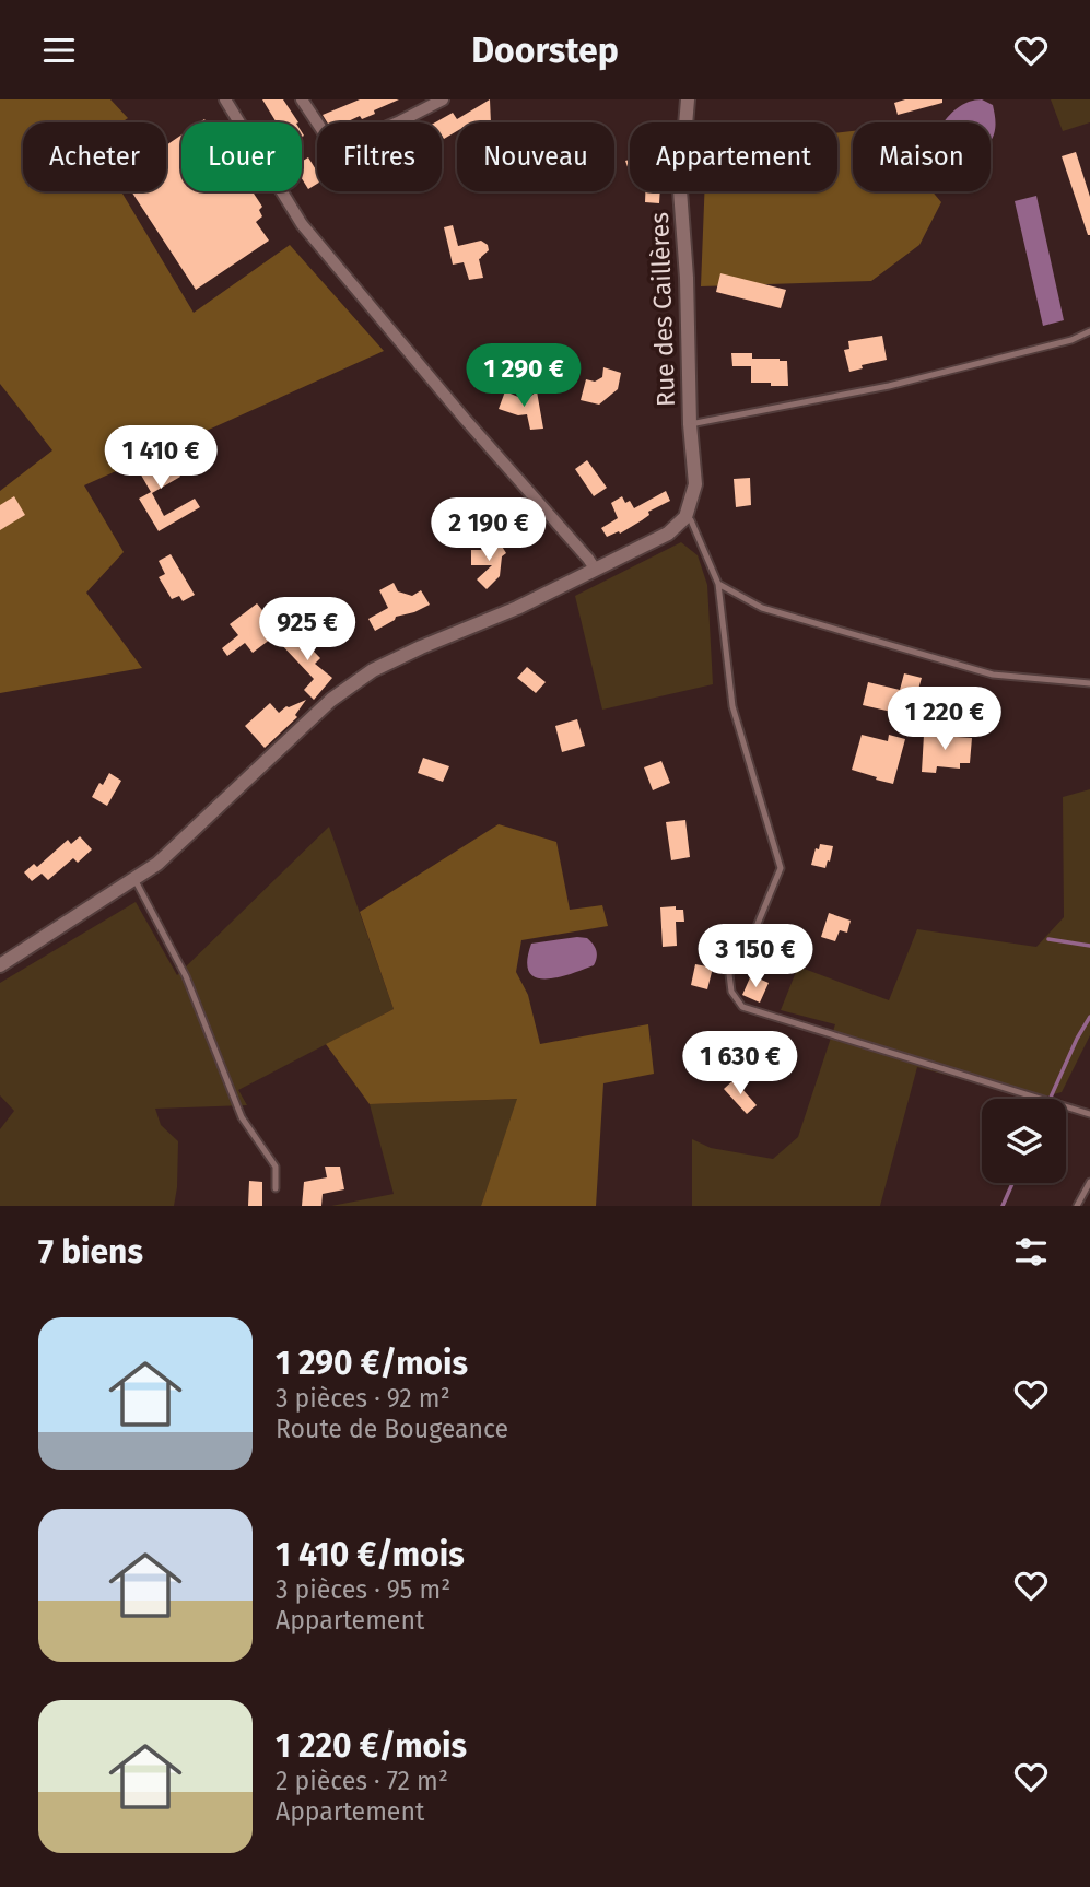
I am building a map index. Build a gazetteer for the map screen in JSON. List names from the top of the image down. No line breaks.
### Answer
{"streets":{"street":["Rue des Caillères"]},"page":{"header":"Doorstep","chip":["Acheter","Louer","Filtres","Nouveau","Appartement","Maison"],"price":["1 290 €","1 410 €","2 190 €","925 €","1 220 €","3 150 €","1 630 €"],"heading":"7 biens","list":[{"name":"1 290 €/mois","note":"3 pièces · 92 m² · Route de Bougeance"},{"name":"1 410 €/mois","note":"3 pièces · 95 m² · Appartement"},{"name":"1 220 €/mois","note":"2 pièces · 72 m² · Appartement"}]}}
